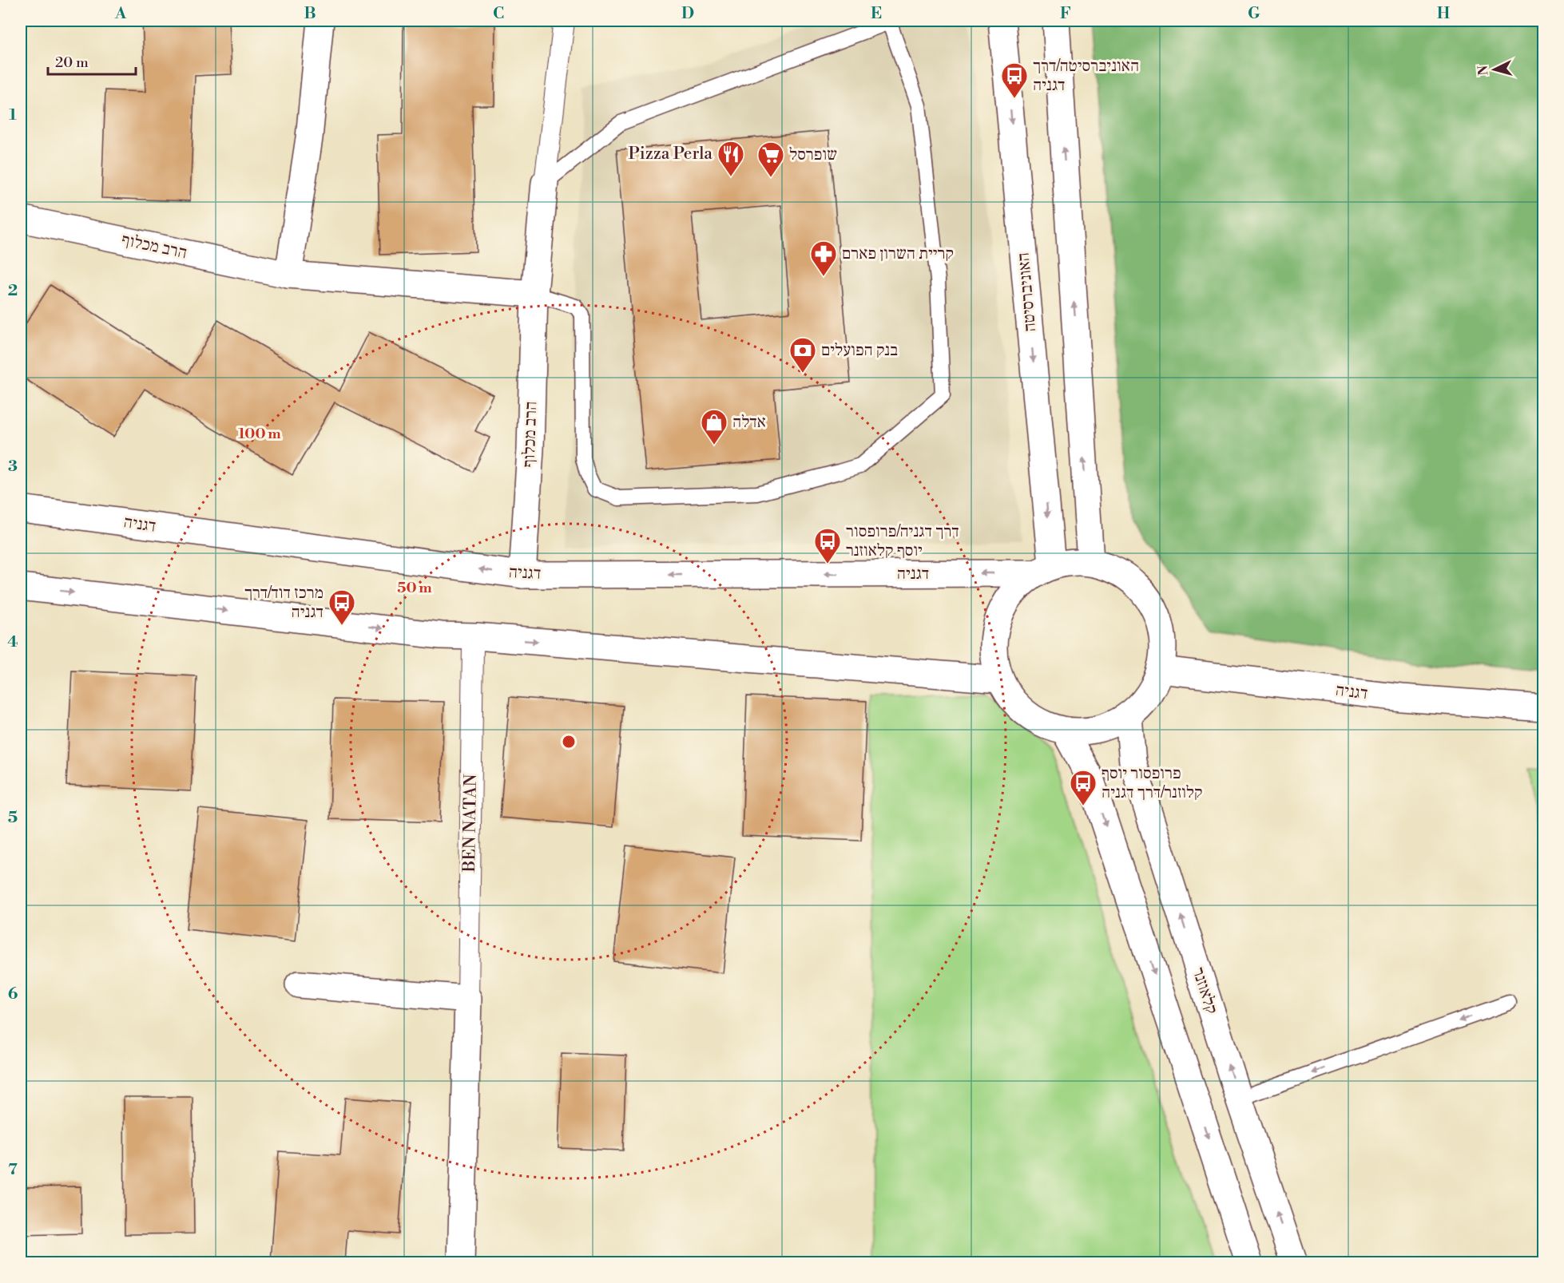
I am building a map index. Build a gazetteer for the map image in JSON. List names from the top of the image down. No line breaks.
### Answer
{"streets":{"street":["הרב מכלוף","האוניברסיטה","דגניה","BEN NATAN","קלאוזנר"]},"crossings":[["הרב מכלוף","דגניה"],["האוניברסיטה","דגניה"],["האוניברסיטה","קלאוזנר"],["דגניה","קלאוזנר"]],"places":{"bus stop":["האוניברסיטה/דרך דגניה","דרך דגניה/פרופסור יוסף קלאוזנר","מרכז דוד/דרך דגניה","פרופסור יוסף קלוזנר/דרך דגניה"],"restaurant":["Pizza Perla"],"supermarket":["שופרסל"],"pharmacy":["קריית השרון פארם"],"bank":["בנק הפועלים"],"shop":["אדלה"]},"scale_bar":"20 m","north":"left","grid":{"columns":["A","B","C","D","E","F","G","H"],"rows":["1","2","3","4","5","6","7"]},"rings":["100 m","50 m"]}
